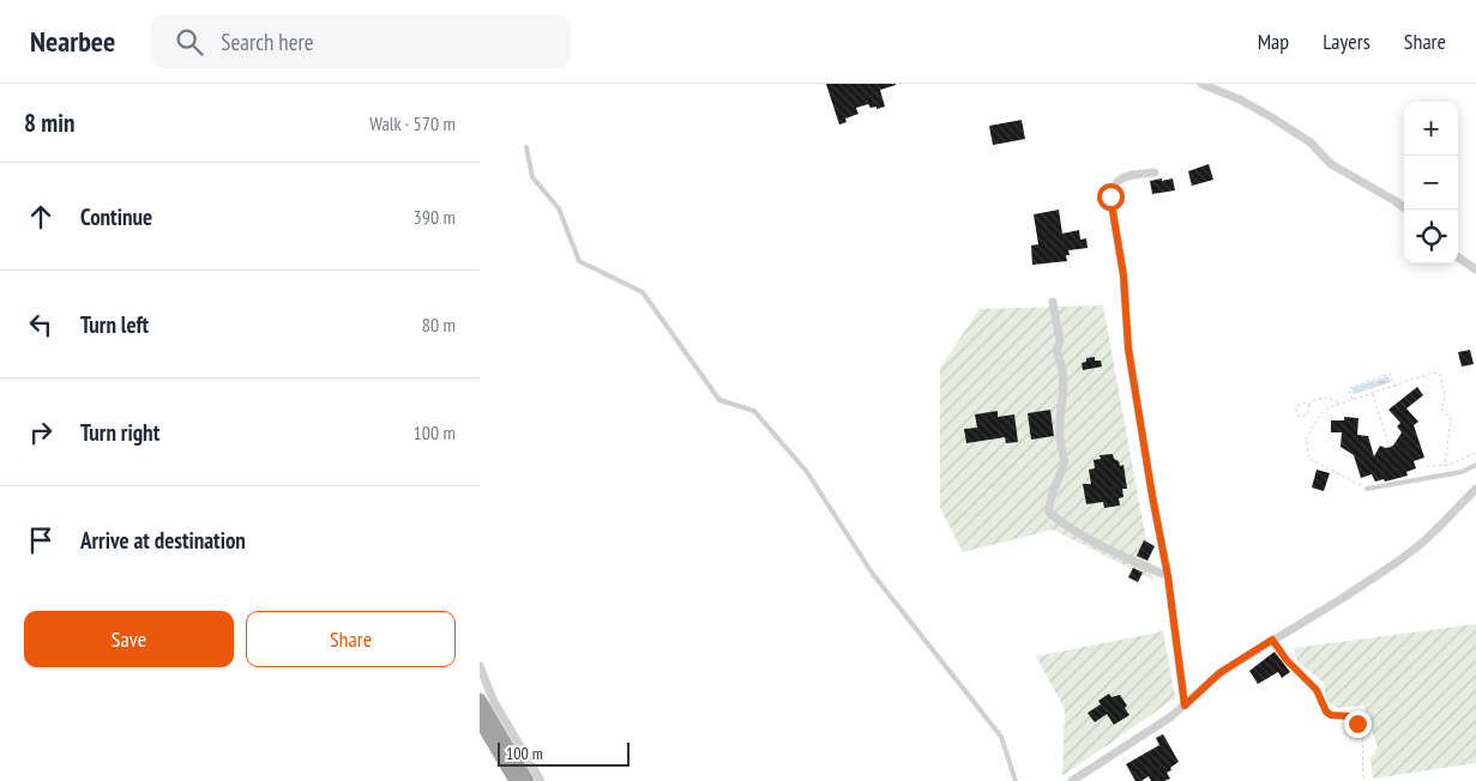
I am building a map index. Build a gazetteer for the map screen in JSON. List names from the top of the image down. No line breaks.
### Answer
{"scale_bar":"100 m","page":{"header":"Nearbee","search":"Search here","nav":["Map","Layers","Share"],"heading":["8 min","Walk · 570 m"],"map_buttons":["+","−"],"list":[["Continue","390 m"],["Turn left","80 m"],["Turn right","100 m"],"Arrive at destination"],"buttons":["Save","Share"],"scale":"100 m"}}
